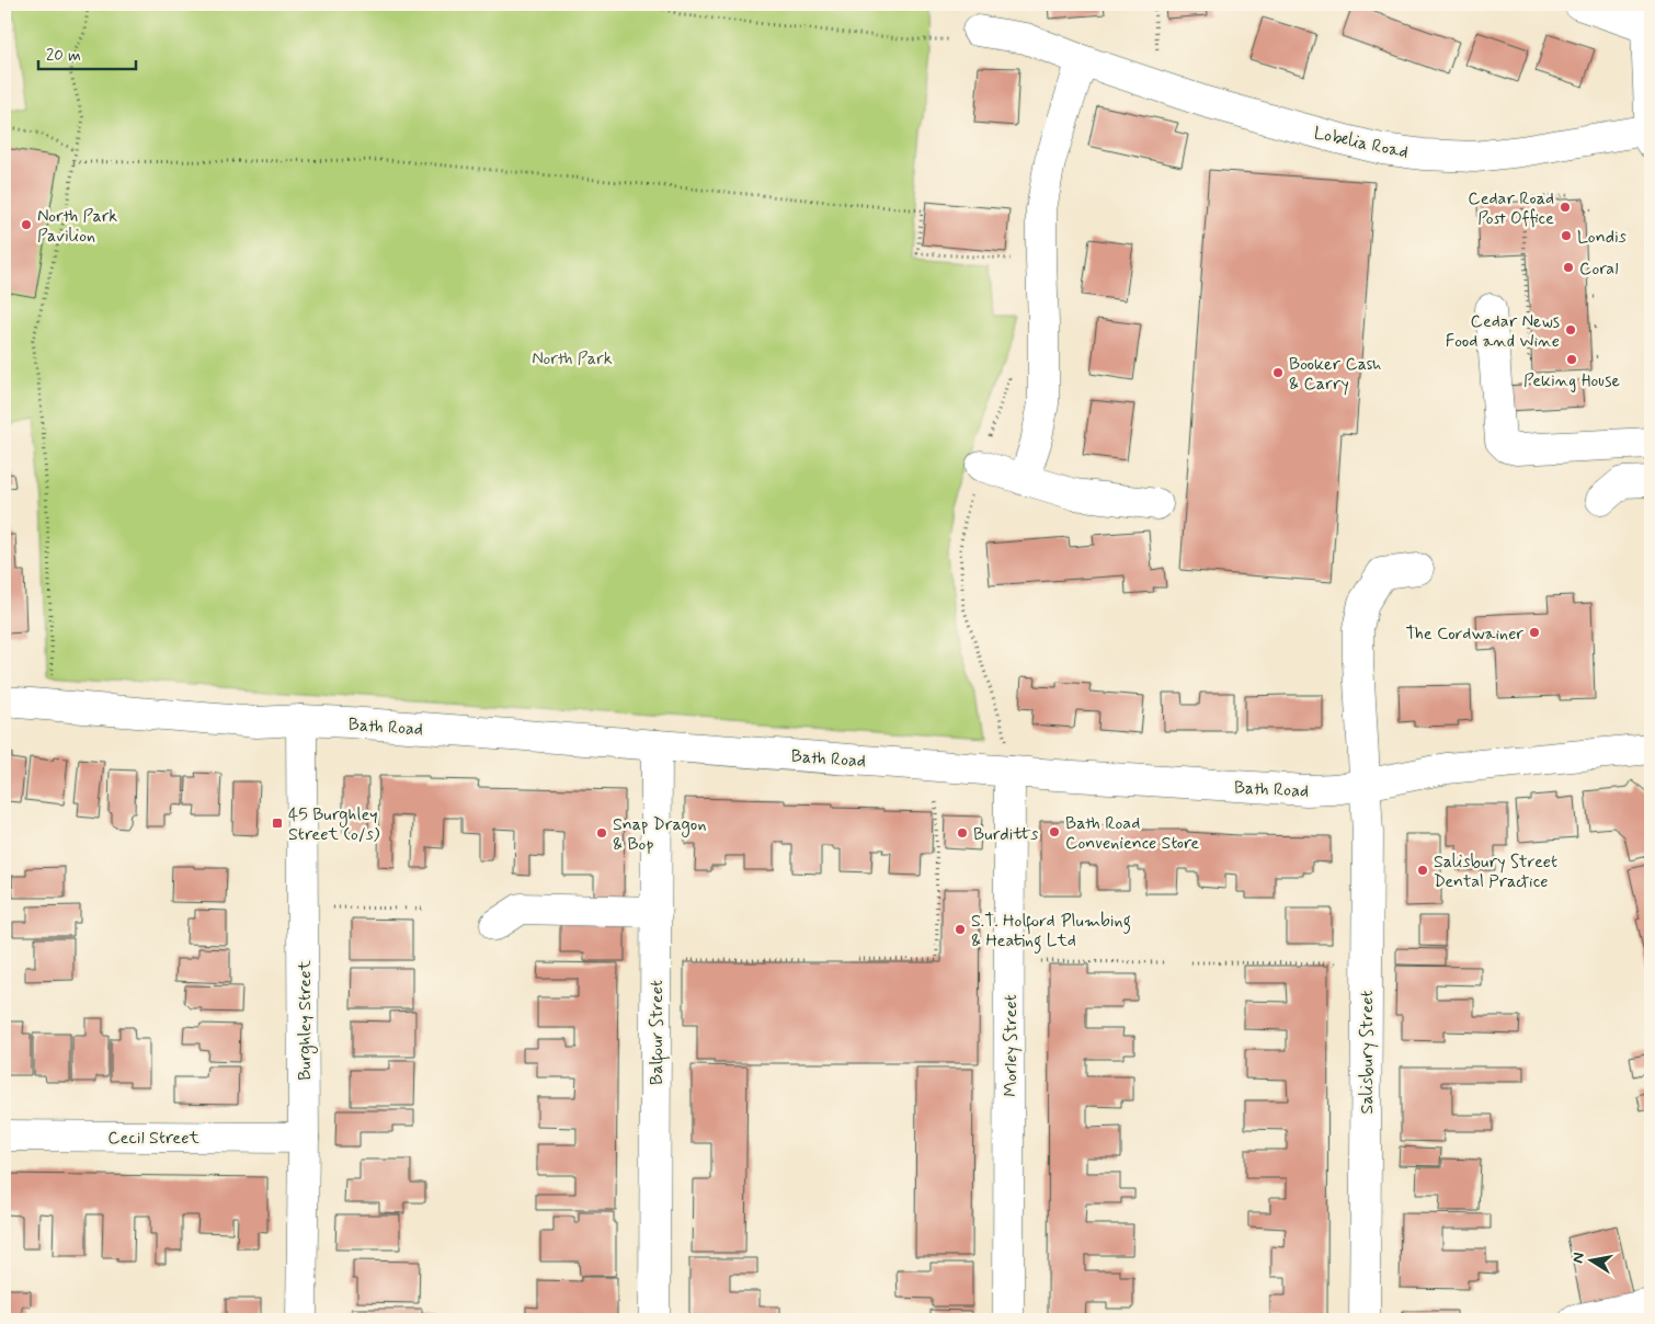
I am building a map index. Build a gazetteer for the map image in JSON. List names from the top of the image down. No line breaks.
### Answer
{"streets":{"street":["Lobelia Road","Bath Road","Burghley Street","Balfour Street","Morley Street","Salisbury Street","Cecil Street"]},"crossings":[["Bath Road","Burghley Street"],["Bath Road","Balfour Street"],["Bath Road","Morley Street"],["Bath Road","Salisbury Street"],["Burghley Street","Cecil Street"]],"parks":["North Park"],"places":{"other":["Cedar Road Post Office","North Park Pavilion","Londis","Coral","Cedar News Food and Wine","Peking House","Booker Cash & Carry","The Cordwainer","Bath Road Convenience Store","Snap Dragon & Bop","Burditts","Salisbury Street Dental Practice","S.T. Holford Plumbing & Heating Ltd"],"transit":["45 Burghley Street (o/s)"]},"scale_bar":"20 m","north":"left"}
